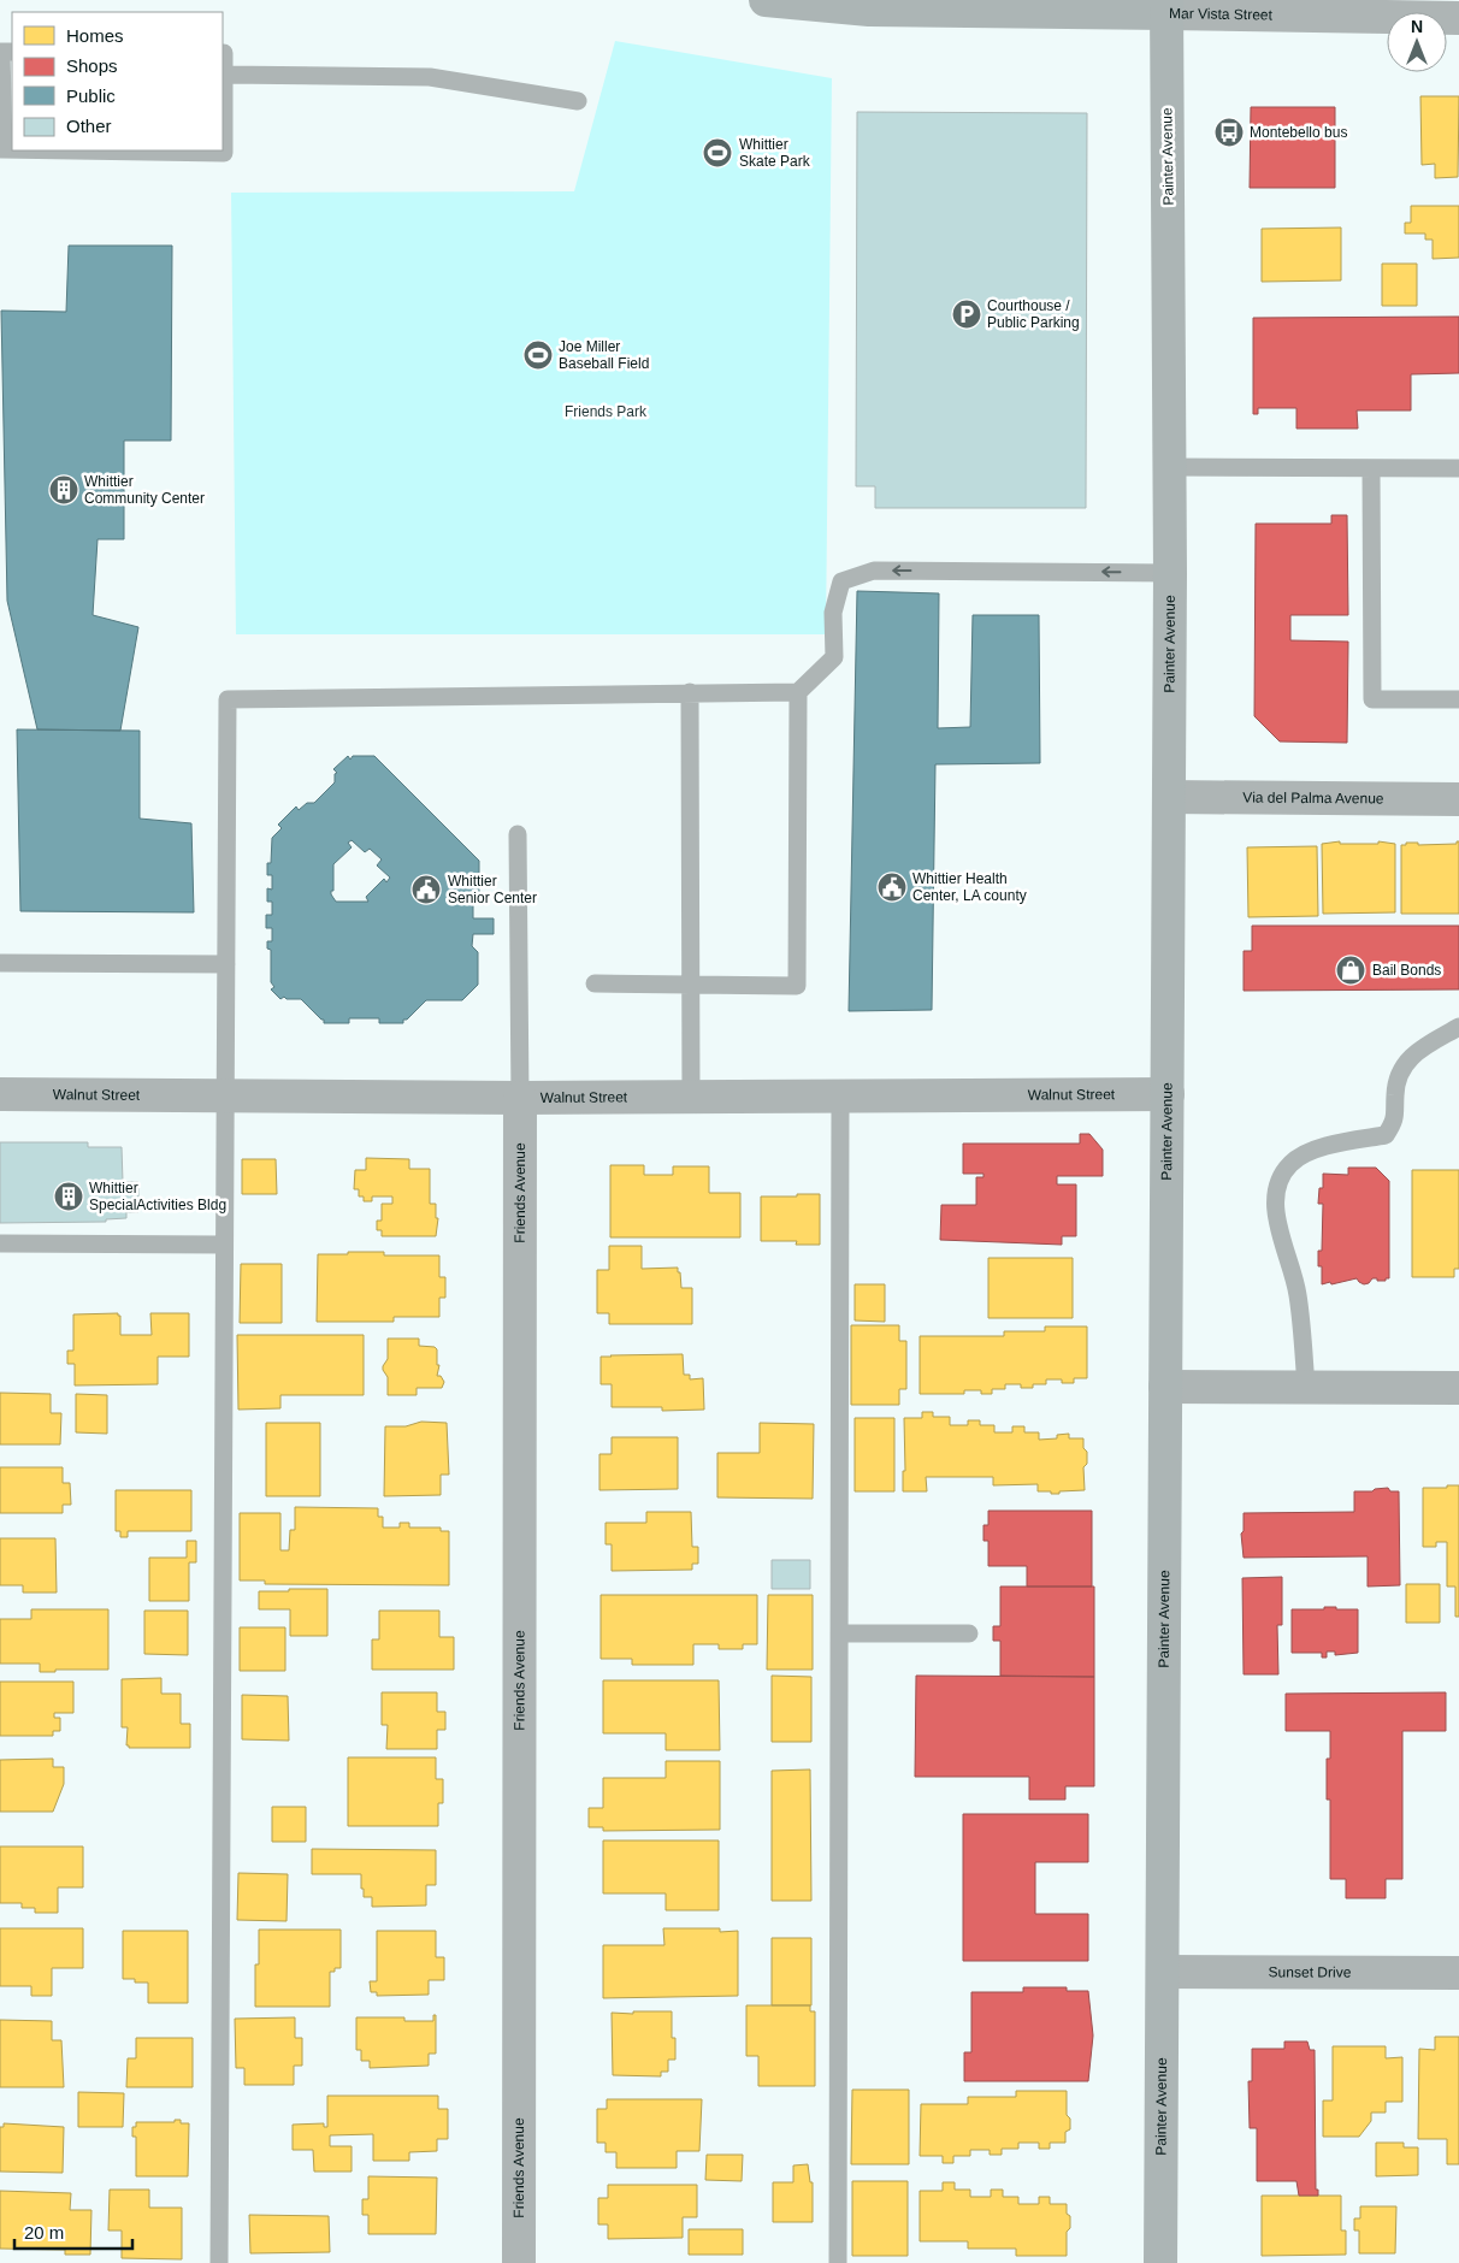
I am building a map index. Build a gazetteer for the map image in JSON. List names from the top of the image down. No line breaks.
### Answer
{"streets":{"main road":["Mar Vista Street","Painter Avenue"],"street":["Via del Palma Avenue","Walnut Street","Friends Avenue","Sunset Drive"]},"crossings":[["Mar Vista Street","Painter Avenue"],["Painter Avenue","Via del Palma Avenue"],["Painter Avenue","Walnut Street"],["Painter Avenue","Sunset Drive"],["Walnut Street","Friends Avenue"]],"parks":["Friends Park"],"places":{"bus stop":["Montebello bus"],"sports":["Whittier Skate Park","Joe Miller Baseball Field"],"parking":["Courthouse / Public Parking"],"building":["Whittier Community Center","Whittier SpecialActivities Bldg"],"public building":["Whittier Health Center, LA county","Whittier Senior Center"],"shop":["Bail Bonds"]},"legend":["Homes","Shops","Public","Other"],"scale_bar":"20 m","north":"top"}
